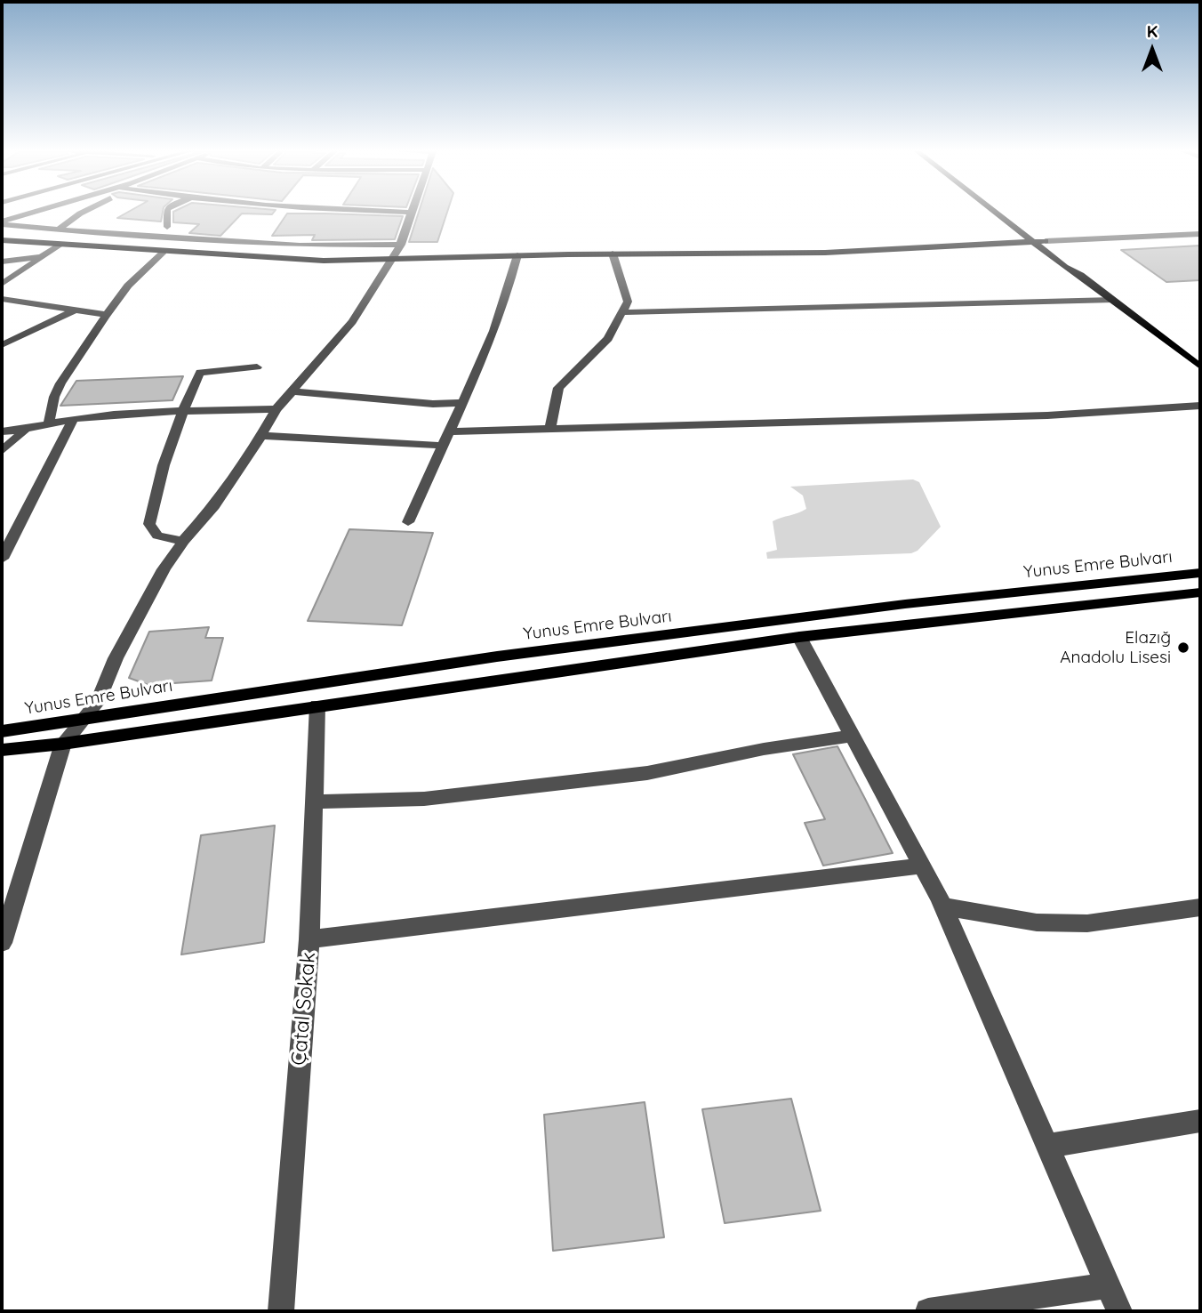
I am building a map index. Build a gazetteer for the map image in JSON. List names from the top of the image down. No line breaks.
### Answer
{"streets":{"main road":["Yunus Emre Bulvarı"],"street":["Çatal Sokak"]},"places":["Elazığ Anadolu Lisesi"],"north":"top"}
